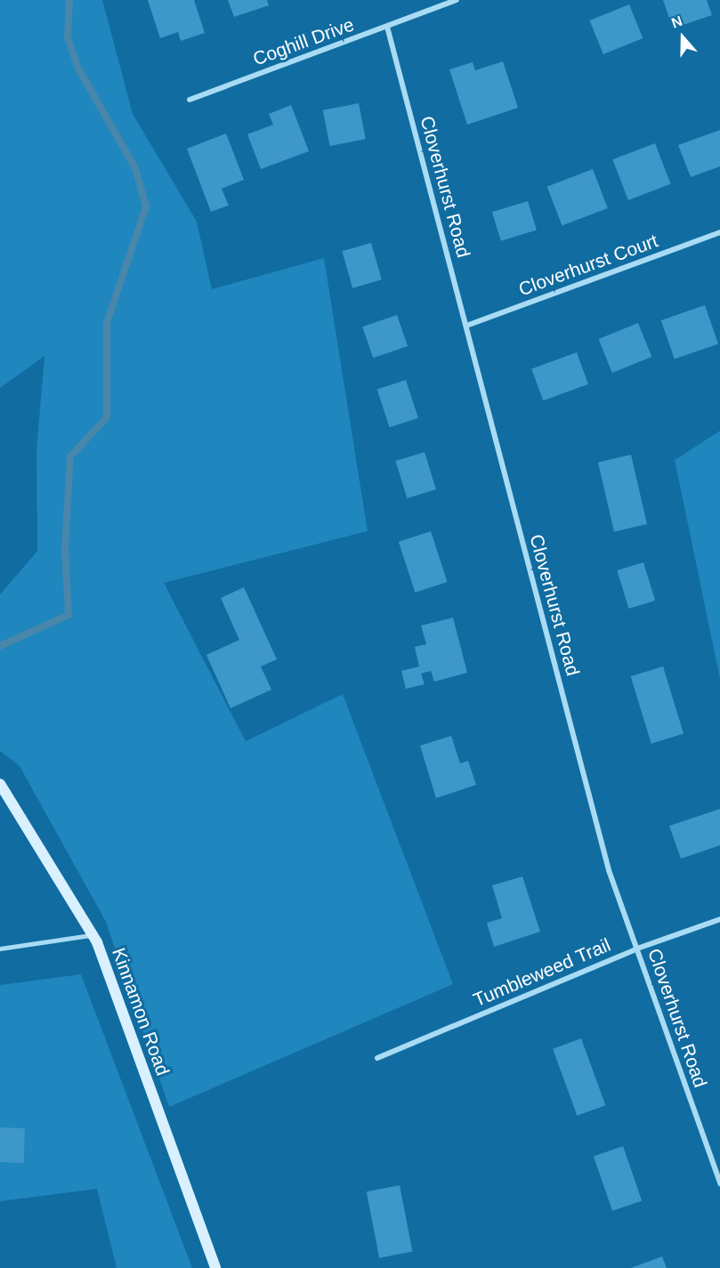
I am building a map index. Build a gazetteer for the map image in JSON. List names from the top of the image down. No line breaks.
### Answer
{"streets":{"main road":["Kinnamon Road"],"street":["Coghill Drive","Cloverhurst Road","Cloverhurst Court","Tumbleweed Trail"]},"crossings":[["Coghill Drive","Cloverhurst Road"],["Cloverhurst Road","Cloverhurst Court"],["Cloverhurst Road","Tumbleweed Trail"]],"north":"top"}
